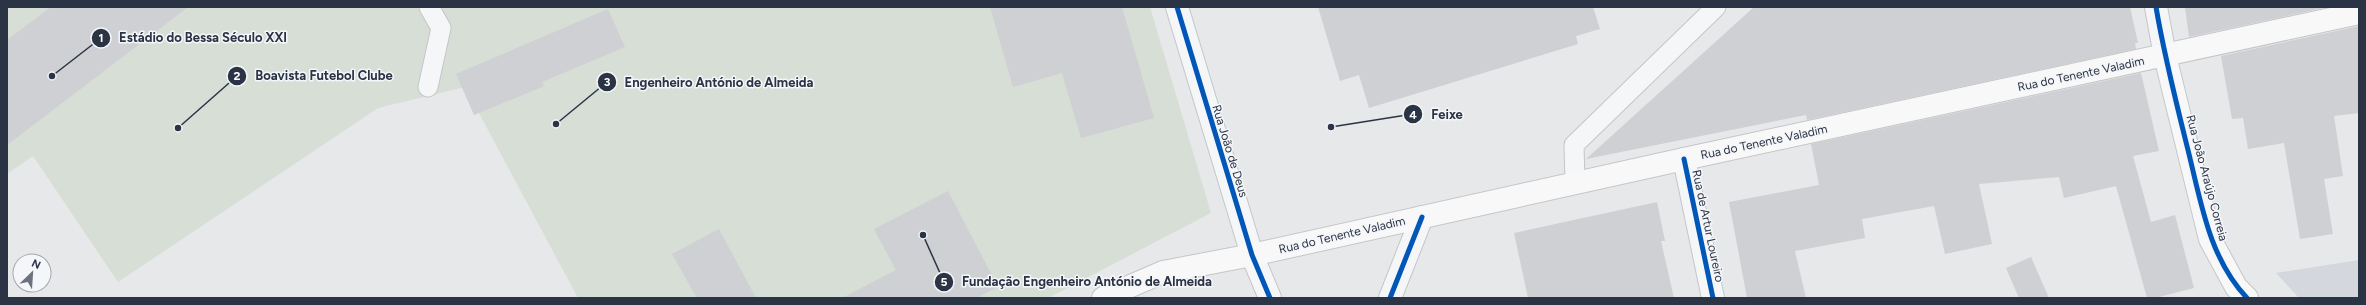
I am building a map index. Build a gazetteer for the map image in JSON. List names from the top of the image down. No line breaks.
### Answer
{"streets":{"main road":["Rua do Tenente Valadim","Rua João Araújo Correia"],"street":["Rua João de Deus","Rua de Artur Loureiro"]},"crossings":[["Rua do Tenente Valadim","Rua João de Deus"],["Rua do Tenente Valadim","Rua João Araújo Correia"],["Rua do Tenente Valadim","Rua de Artur Loureiro"]],"places":["Estádio do Bessa Século XXI","Engenheiro António de Almeida","Feixe","Boavista Futebol Clube","Fundação Engenheiro António de Almeida"],"north":"top right"}
